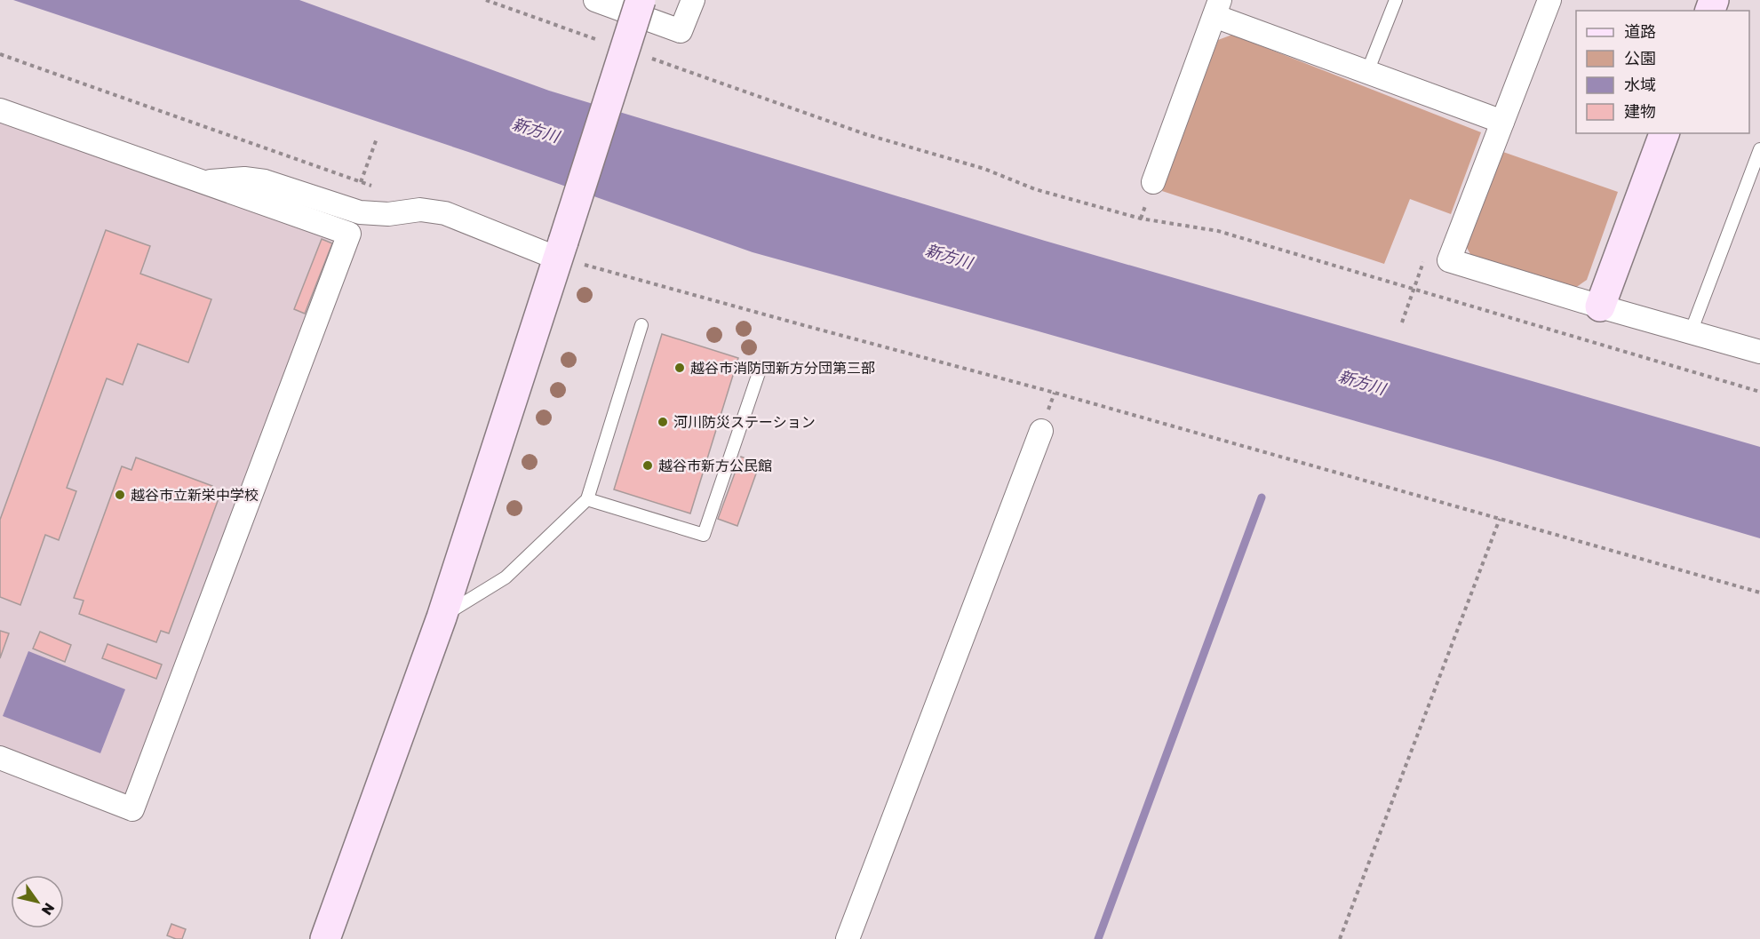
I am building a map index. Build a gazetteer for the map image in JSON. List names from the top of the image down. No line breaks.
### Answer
{"water":["新方川"],"places":["越谷市消防団新方分団第三部","河川防災ステーション","越谷市新方公民館","越谷市立新栄中学校"],"legend":["道路","公園","水域","建物"],"north":"bottom right"}
